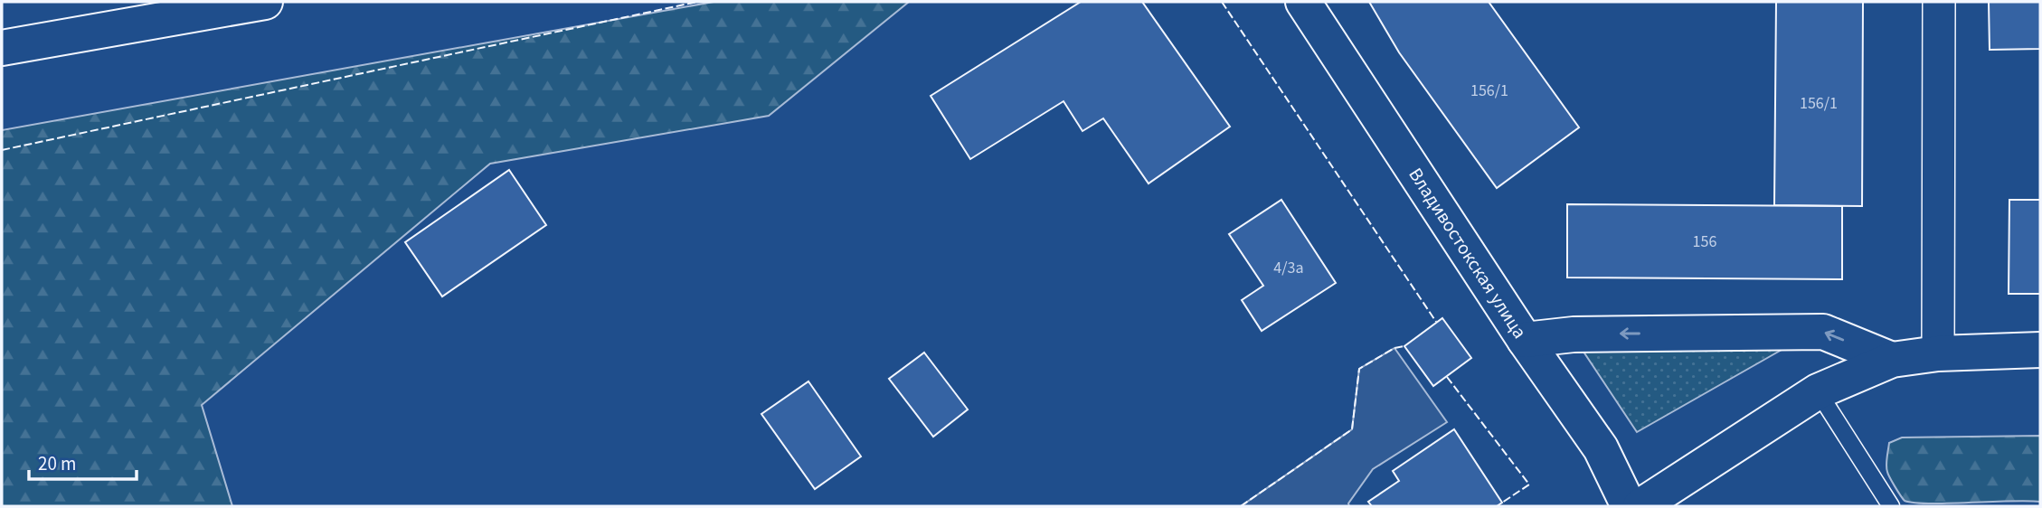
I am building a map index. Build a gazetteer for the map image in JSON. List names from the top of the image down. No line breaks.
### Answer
{"streets":{"street":["Владивостокская улица"]},"house_numbers":["156/1","156/1","156","4/3а"],"scale_bar":"20 m"}
